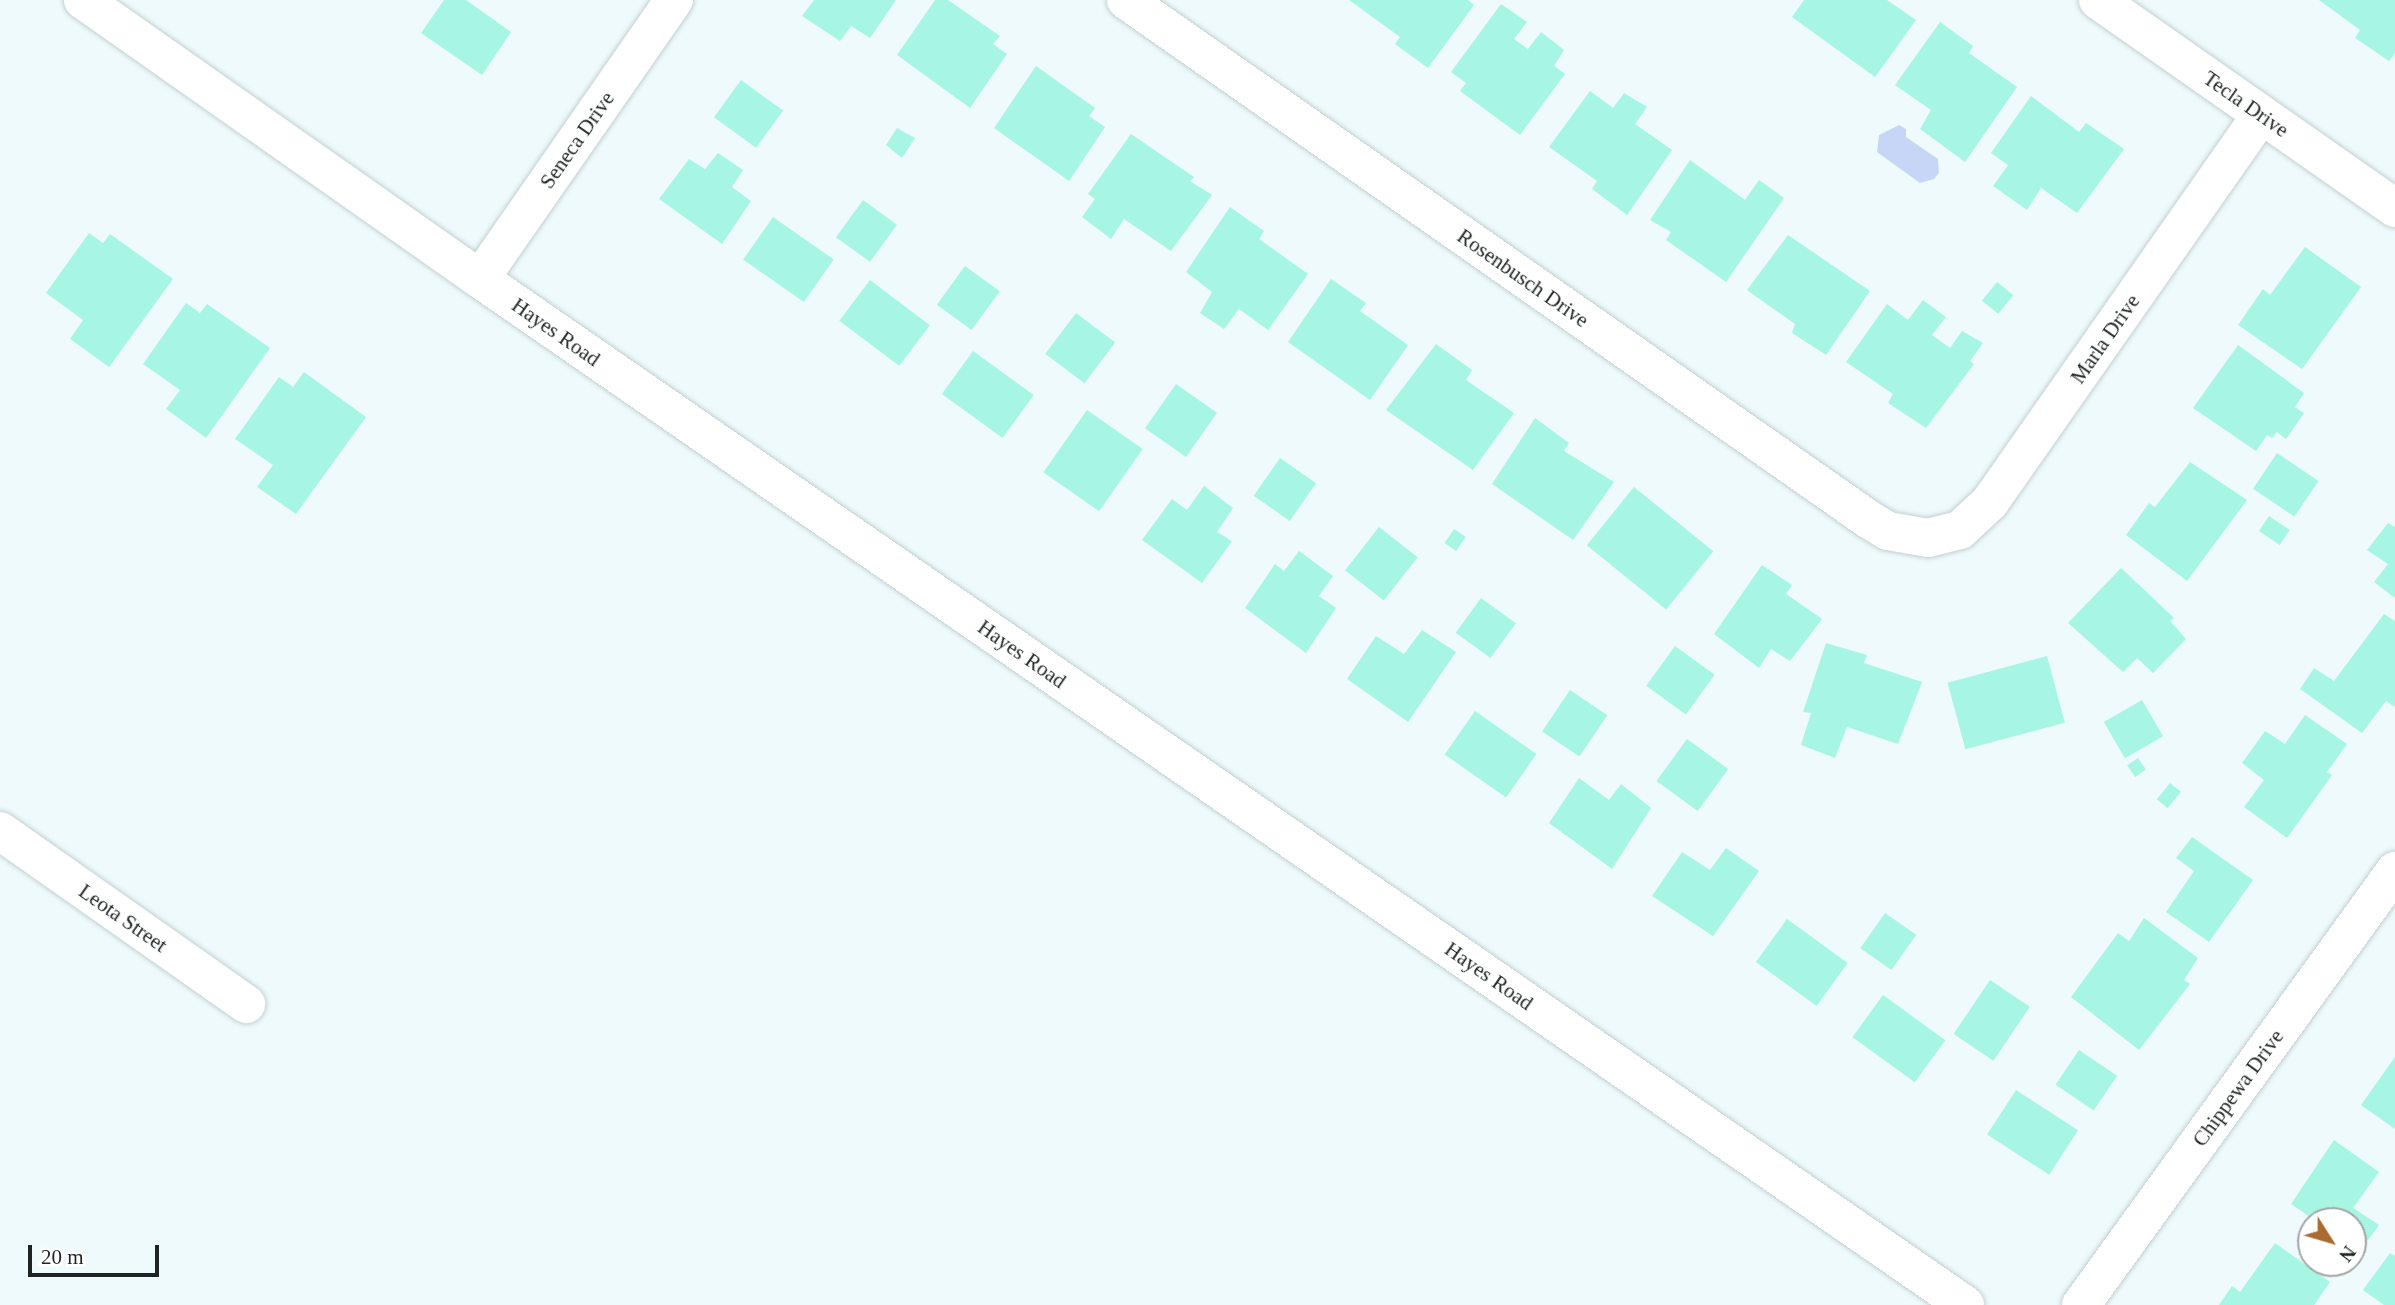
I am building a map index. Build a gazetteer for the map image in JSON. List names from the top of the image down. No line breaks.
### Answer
{"streets":{"street":["Tecla Drive","Seneca Drive","Rosenbusch Drive","Hayes Road","Marla Drive","Leota Street","Chippewa Drive"]},"crossings":[["Tecla Drive","Marla Drive"],["Seneca Drive","Hayes Road"],["Rosenbusch Drive","Marla Drive"]],"scale_bar":"20 m","north":"bottom right"}
